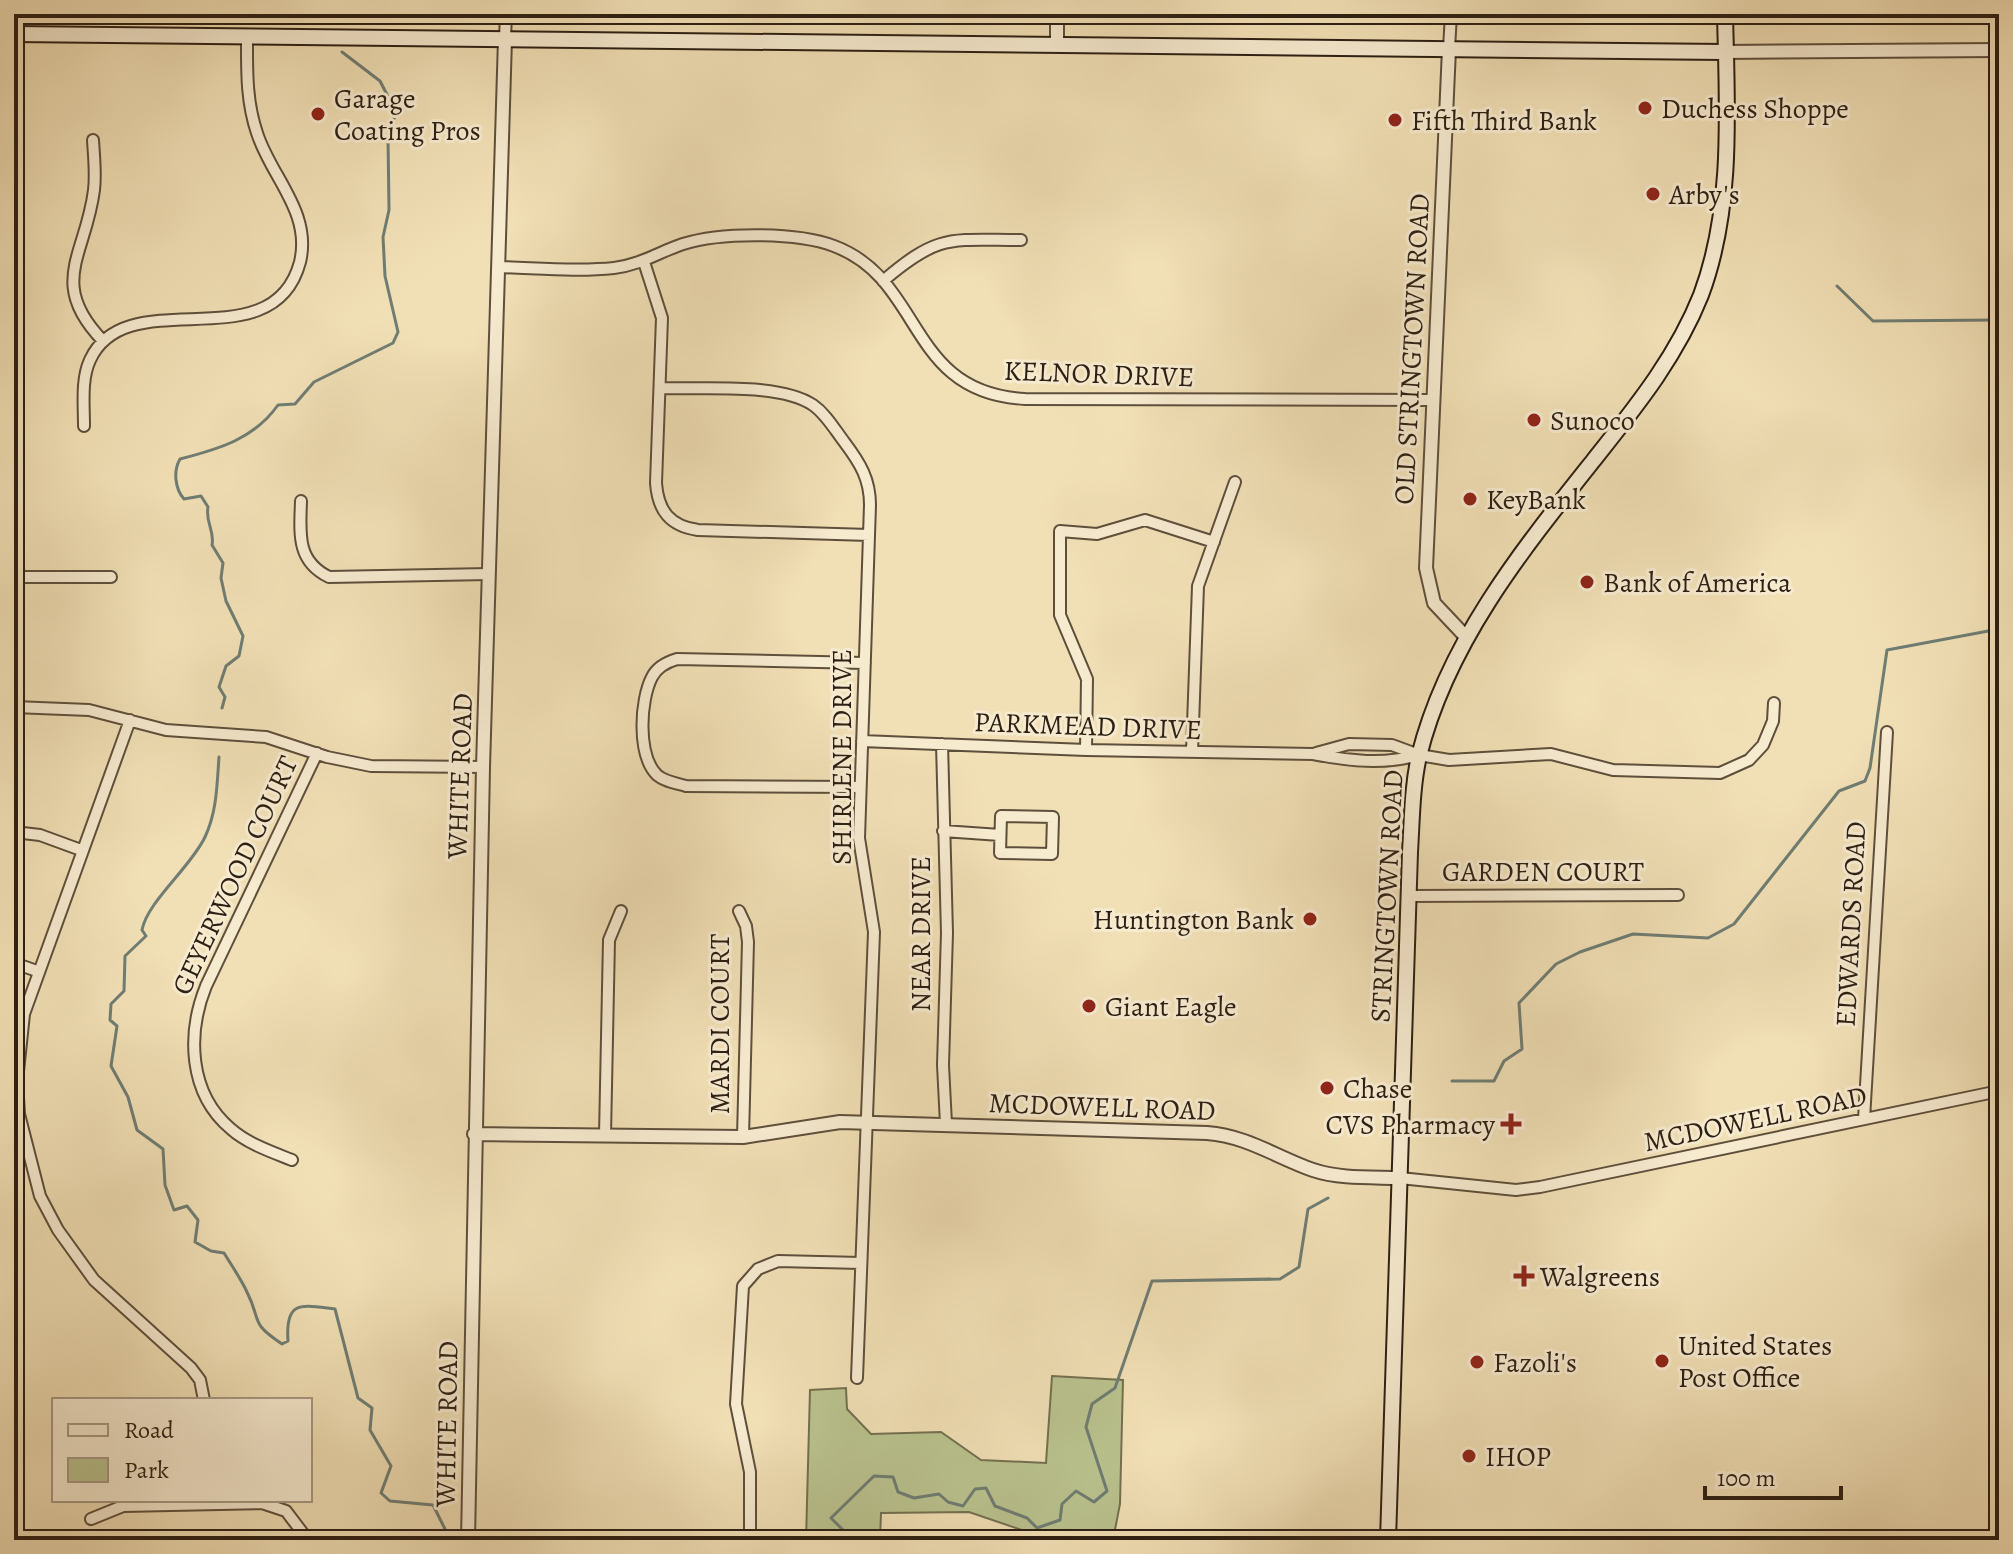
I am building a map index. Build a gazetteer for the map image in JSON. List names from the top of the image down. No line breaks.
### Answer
{"streets":{"main road":["STRINGTOWN ROAD"],"street":["OLD STRINGTOWN ROAD","KELNOR DRIVE","PARKMEAD DRIVE","SHIRLENE DRIVE","WHITE ROAD","GARDEN COURT","GEYERWOOD COURT","EDWARDS ROAD","NEAR DRIVE","MARDI COURT","MCDOWELL ROAD"]},"crossings":[["OLD STRINGTOWN ROAD","KELNOR DRIVE"],["OLD STRINGTOWN ROAD","STRINGTOWN ROAD"],["KELNOR DRIVE","WHITE ROAD"],["PARKMEAD DRIVE","SHIRLENE DRIVE"],["PARKMEAD DRIVE","STRINGTOWN ROAD"],["PARKMEAD DRIVE","NEAR DRIVE"],["SHIRLENE DRIVE","MCDOWELL ROAD"],["WHITE ROAD","MCDOWELL ROAD"],["GARDEN COURT","STRINGTOWN ROAD"],["STRINGTOWN ROAD","MCDOWELL ROAD"],["EDWARDS ROAD","MCDOWELL ROAD"],["NEAR DRIVE","MCDOWELL ROAD"],["MARDI COURT","MCDOWELL ROAD"]],"places":{"other":["Duchess Shoppe","Garage Coating Pros","Fifth Third Bank","Arby's","Sunoco","KeyBank","Bank of America","Huntington Bank","Giant Eagle","Chase","United States Post Office","Fazoli's","IHOP"],"health":["CVS Pharmacy","Walgreens"]},"legend":["Road","Park"],"scale_bar":"100 m"}
